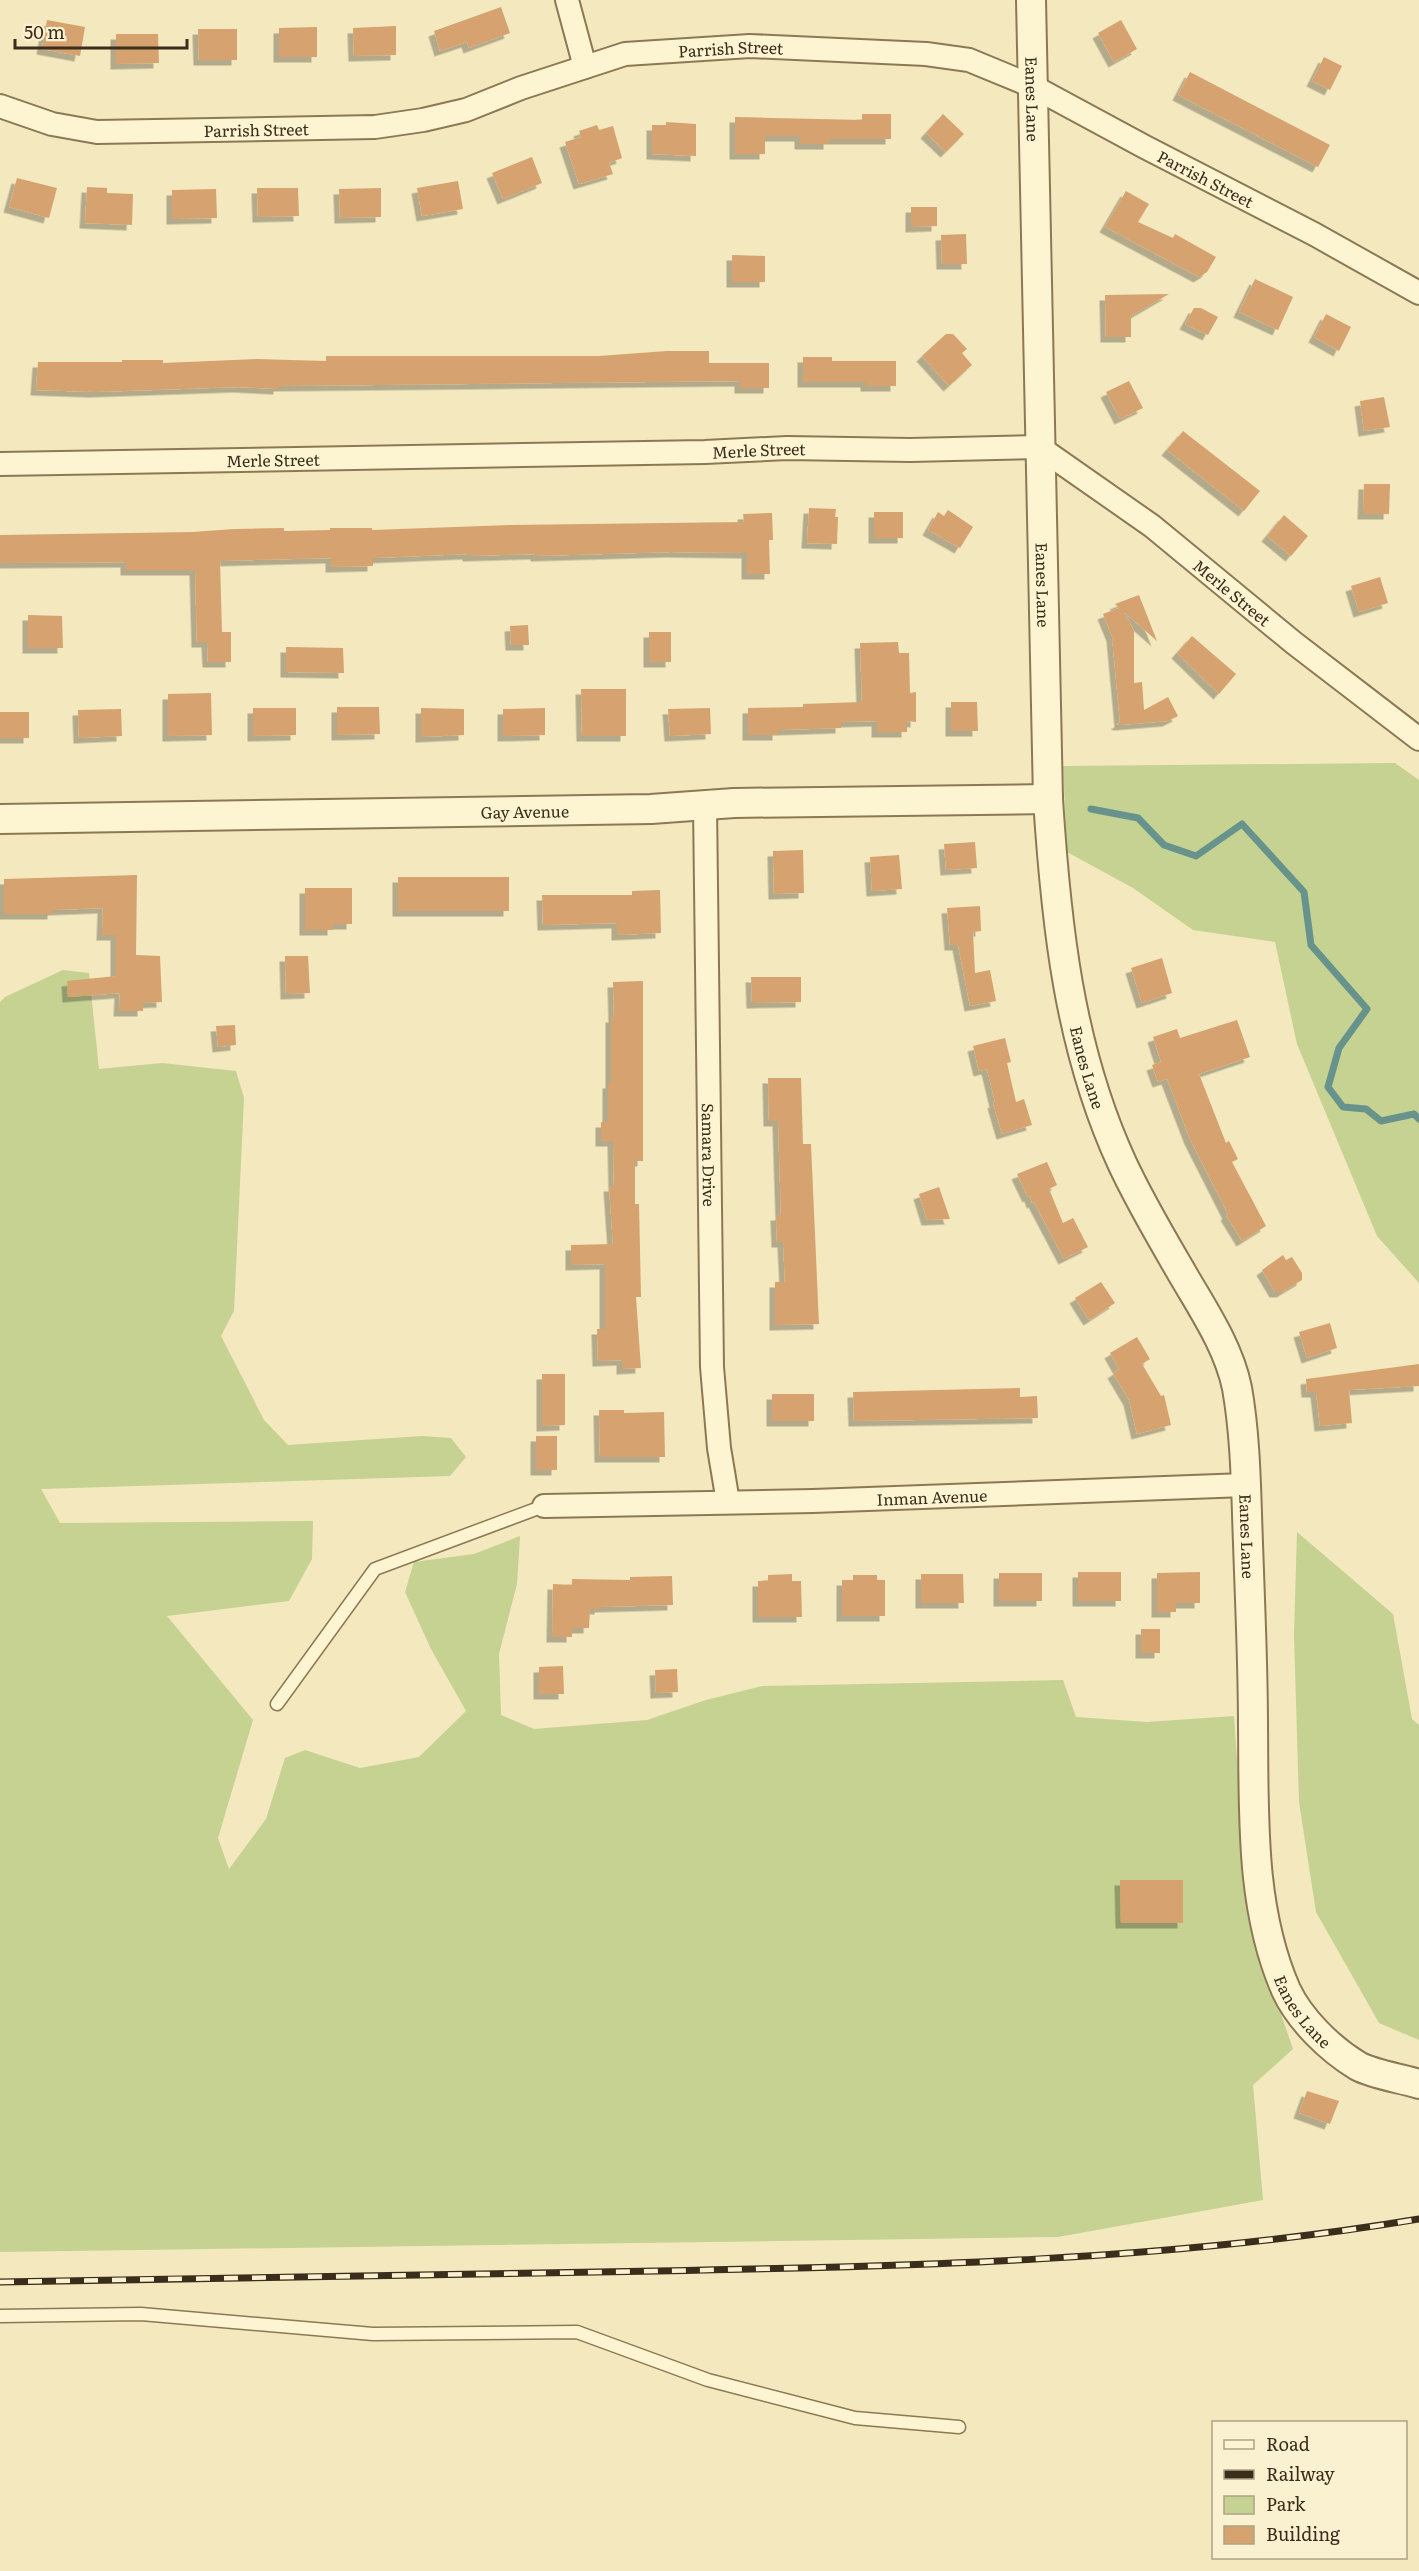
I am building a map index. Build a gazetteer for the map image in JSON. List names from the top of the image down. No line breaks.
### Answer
{"streets":{"street":["Parrish Street","Eanes Lane","Merle Street","Gay Avenue","Samara Drive","Inman Avenue"]},"crossings":[["Parrish Street","Eanes Lane"],["Eanes Lane","Merle Street"],["Eanes Lane","Gay Avenue"],["Eanes Lane","Inman Avenue"],["Gay Avenue","Samara Drive"],["Samara Drive","Inman Avenue"]],"legend":["Road","Railway","Park","Building"],"scale_bar":"50 m"}
